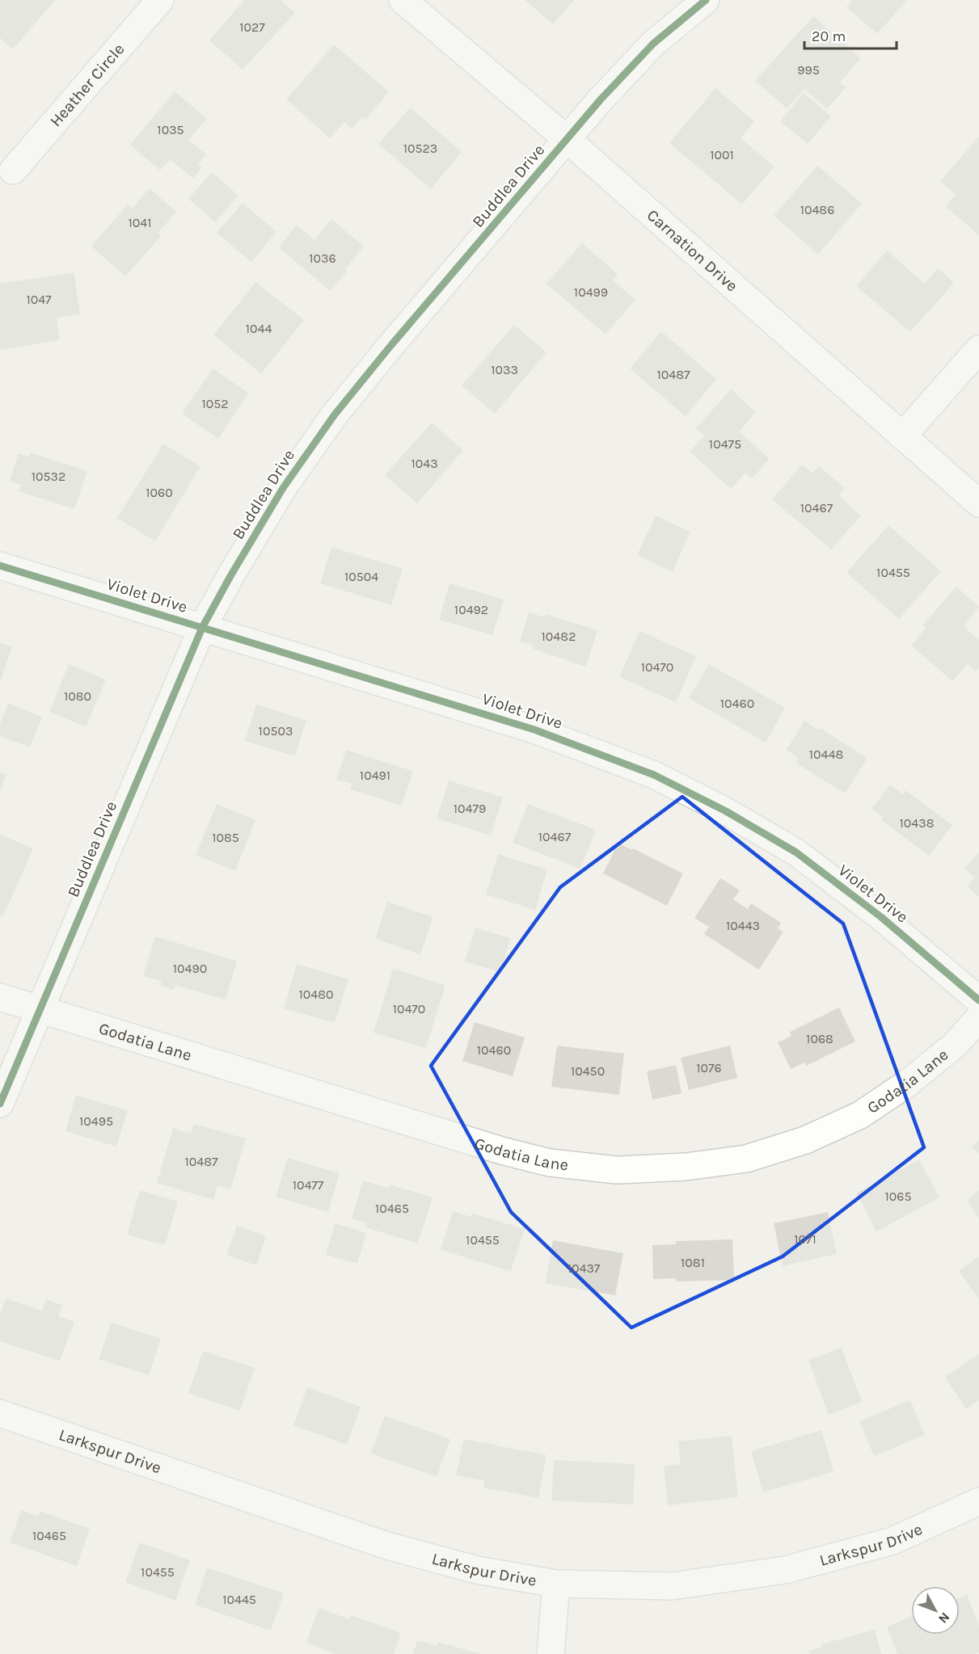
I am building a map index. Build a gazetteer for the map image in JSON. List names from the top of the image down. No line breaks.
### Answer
{"streets":{"street":["Heather Circle","Buddlea Drive","Carnation Drive","Violet Drive","Godatia Lane","Larkspur Drive"]},"crossings":[["Buddlea Drive","Carnation Drive"],["Buddlea Drive","Violet Drive"],["Buddlea Drive","Godatia Lane"]],"house_numbers":["1027","995","1035","10523","1001","10486","1041","1036","10499","1047","1044","1033","10487","1052","10475","1043","10532","1060","10467","10455","10504","10492","10482","10470","1080","10460","10503","10448","10491","10479","10438","10467","1085","10443","10490","10480","10470","1068","10460","1076","10450","10495","10487","10477","1065","10465","1071","10455","1081","10437","10465","10455","10445"],"scale_bar":"20 m","north":"bottom right"}
